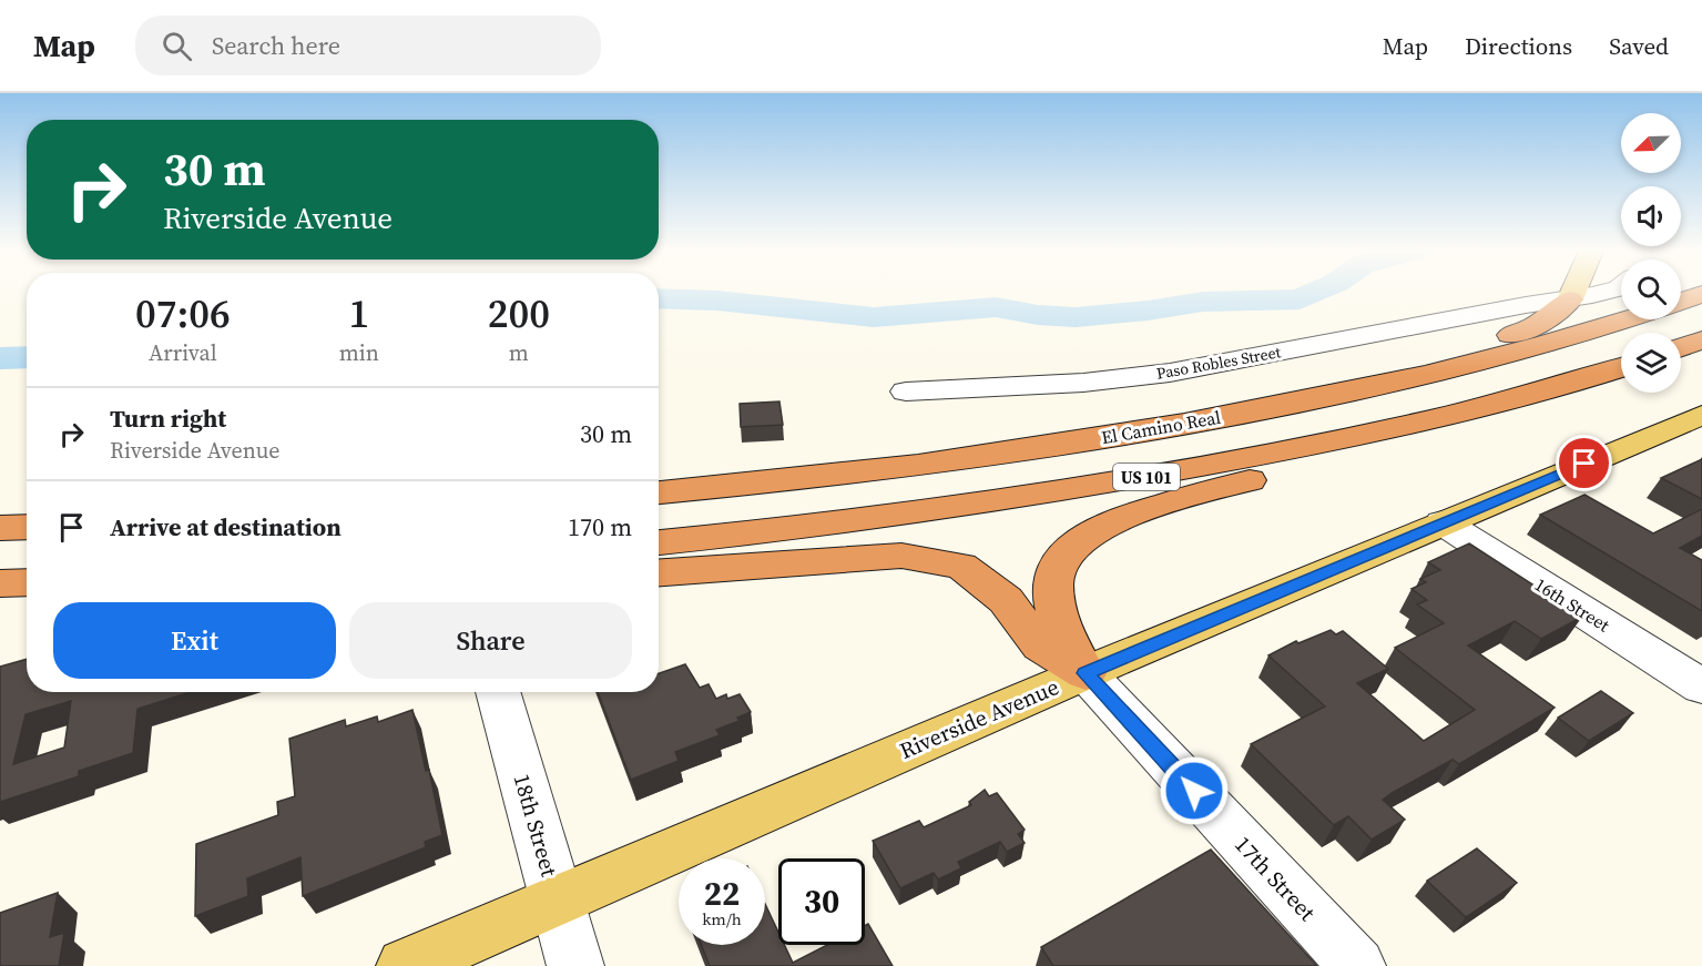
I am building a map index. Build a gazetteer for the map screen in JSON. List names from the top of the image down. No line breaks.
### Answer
{"streets":{"highway":["El Camino Real","US 101"],"main road":["Riverside Avenue"],"street":["Paso Robles Street","16th Street","18th Street","17th Street"]},"crossings":[["16th Street","Riverside Avenue"],["Riverside Avenue","18th Street"],["Riverside Avenue","17th Street"]],"north":"bottom left","page":{"header":"Map","search":"Search here","nav":["Map","Directions","Saved"],"turn":["30 m","Riverside Avenue"],"eta":["07:06","Arrival","1","min","200","m"],"list":[{"name":"Turn right","note":"Riverside Avenue","value":"30 m"},{"name":"Arrive at destination","value":"170 m"}],"buttons":["Exit","Share"],"speed":"22 km/h","limit":"30"}}
